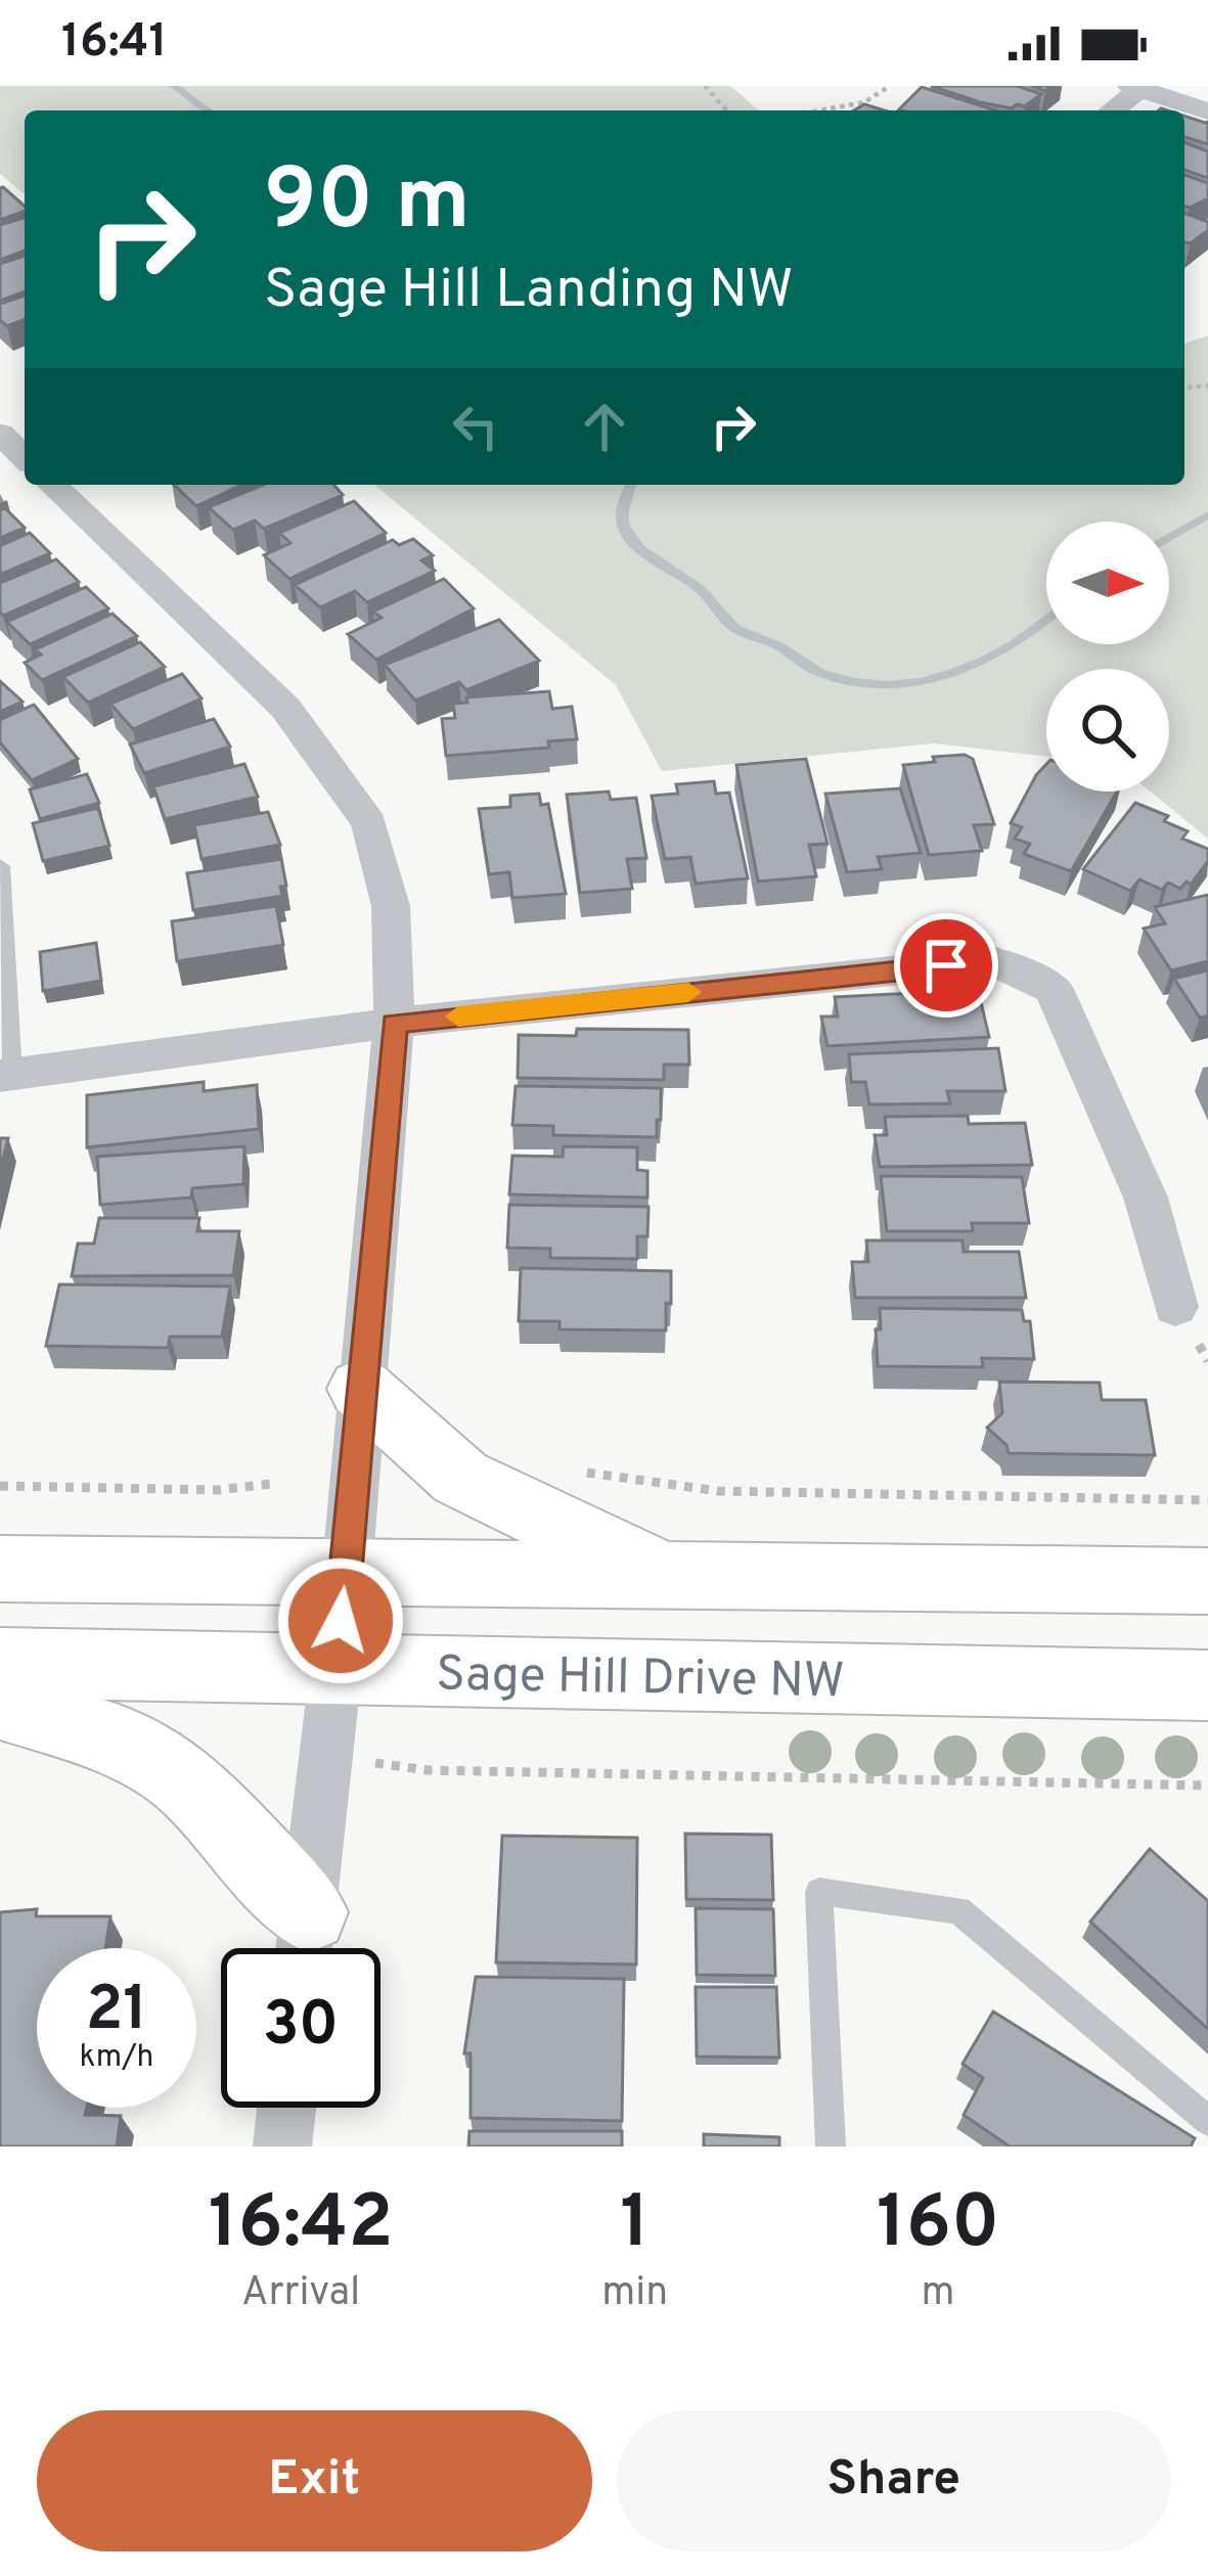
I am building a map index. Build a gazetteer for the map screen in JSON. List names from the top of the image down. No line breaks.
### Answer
{"streets":{"street":["Sage Hill Drive NW"]},"north":"right","page":{"status":"16:41","turn":["90 m","Sage Hill Landing NW"],"speed":"21 km/h","limit":"30","eta":["16:42","Arrival","1","min","160","m"],"buttons":["Exit","Share"]}}
